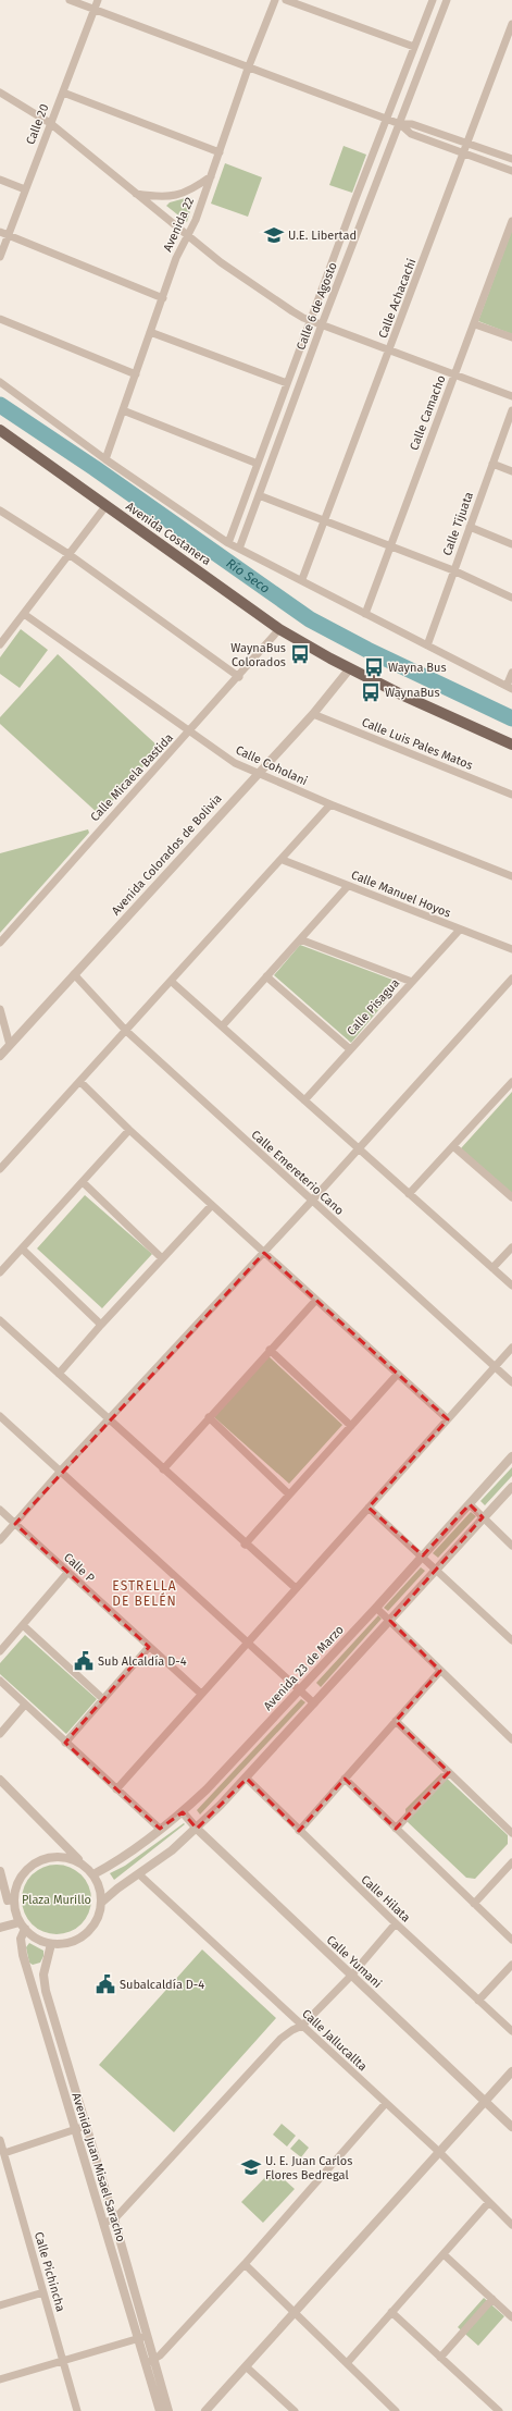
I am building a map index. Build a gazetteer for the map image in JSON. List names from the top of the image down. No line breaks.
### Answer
{"streets":{"main road":["Avenida Costanera"],"street":["Calle 20","Avenida 22","Calle Achacachi","Calle 6 de Agosto","Calle Camacho","Calle Tijuata","Calle Luis Pales Matos","Calle Coholani","Calle Micaela Bastida","Avenida Colorados de Bolivia","Calle Manuel Hoyos","Calle Pisagua","Calle Emereterio Cano","Calle P","Avenida 23 de Marzo","Calle Hilata","Calle Yumani","Calle Jallucallta","Avenida Juan Misael Saracho","Calle Pichincha"]},"crossings":[["Avenida Costanera","Calle Micaela Bastida"],["Avenida Costanera","Avenida Colorados de Bolivia"],["Calle Luis Pales Matos","Avenida Colorados de Bolivia"],["Calle Coholani","Calle Micaela Bastida"],["Calle Coholani","Avenida Colorados de Bolivia"],["Avenida Colorados de Bolivia","Calle Emereterio Cano"],["Calle Manuel Hoyos","Calle Pisagua"],["Avenida 23 de Marzo","Calle Yumani"],["Avenida 23 de Marzo","Avenida Juan Misael Saracho"]],"districts":["ESTRELLA DE BELÉN"],"water":["Río Seco"],"parks":["Plaza Murillo"],"places":{"school or university":["U.E. Libertad","U. E. Juan Carlos Flores Bedregal"],"bus stop":["WaynaBus Colorados","Wayna Bus","WaynaBus"],"public building":["Sub Alcaldía D-4","Subalcaldía D-4"]}}
